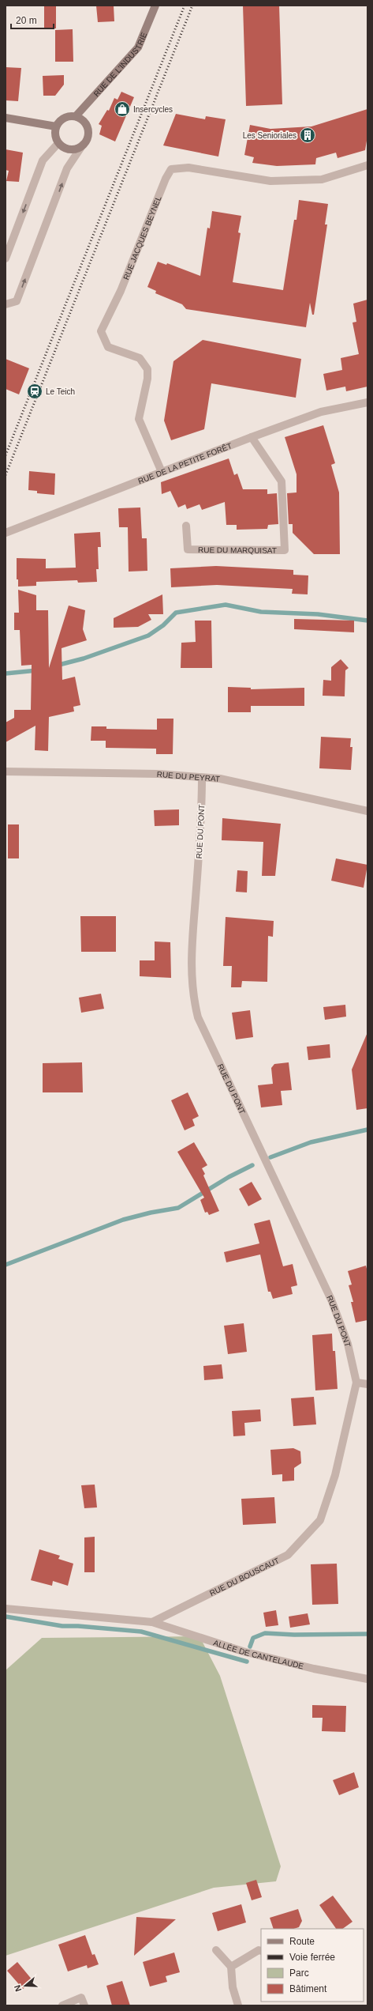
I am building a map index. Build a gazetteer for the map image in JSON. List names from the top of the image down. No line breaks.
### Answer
{"streets":{"main road":["RUE DE L'INDUSTRIE"],"street":["RUE JACQUES BEYNEL","RUE DE LA PETITE FORÊT","RUE DU MARQUISAT","RUE DU PEYRAT","RUE DU PONT","RUE DU BOUSCAUT","ALLÉE DE CANTELAUDE"]},"crossings":[["RUE JACQUES BEYNEL","RUE DE LA PETITE FORÊT"],["RUE DE LA PETITE FORÊT","RUE DU MARQUISAT"],["RUE DU PEYRAT","RUE DU PONT"],["RUE DU PONT","RUE DU BOUSCAUT"],["RUE DU BOUSCAUT","ALLÉE DE CANTELAUDE"]],"places":{"shop":["Insercycles"],"building":["Les Senioriales"],"station":["Le Teich"]},"legend":["Route","Voie ferrée","Parc","Bâtiment"],"scale_bar":"20 m","north":"left"}
